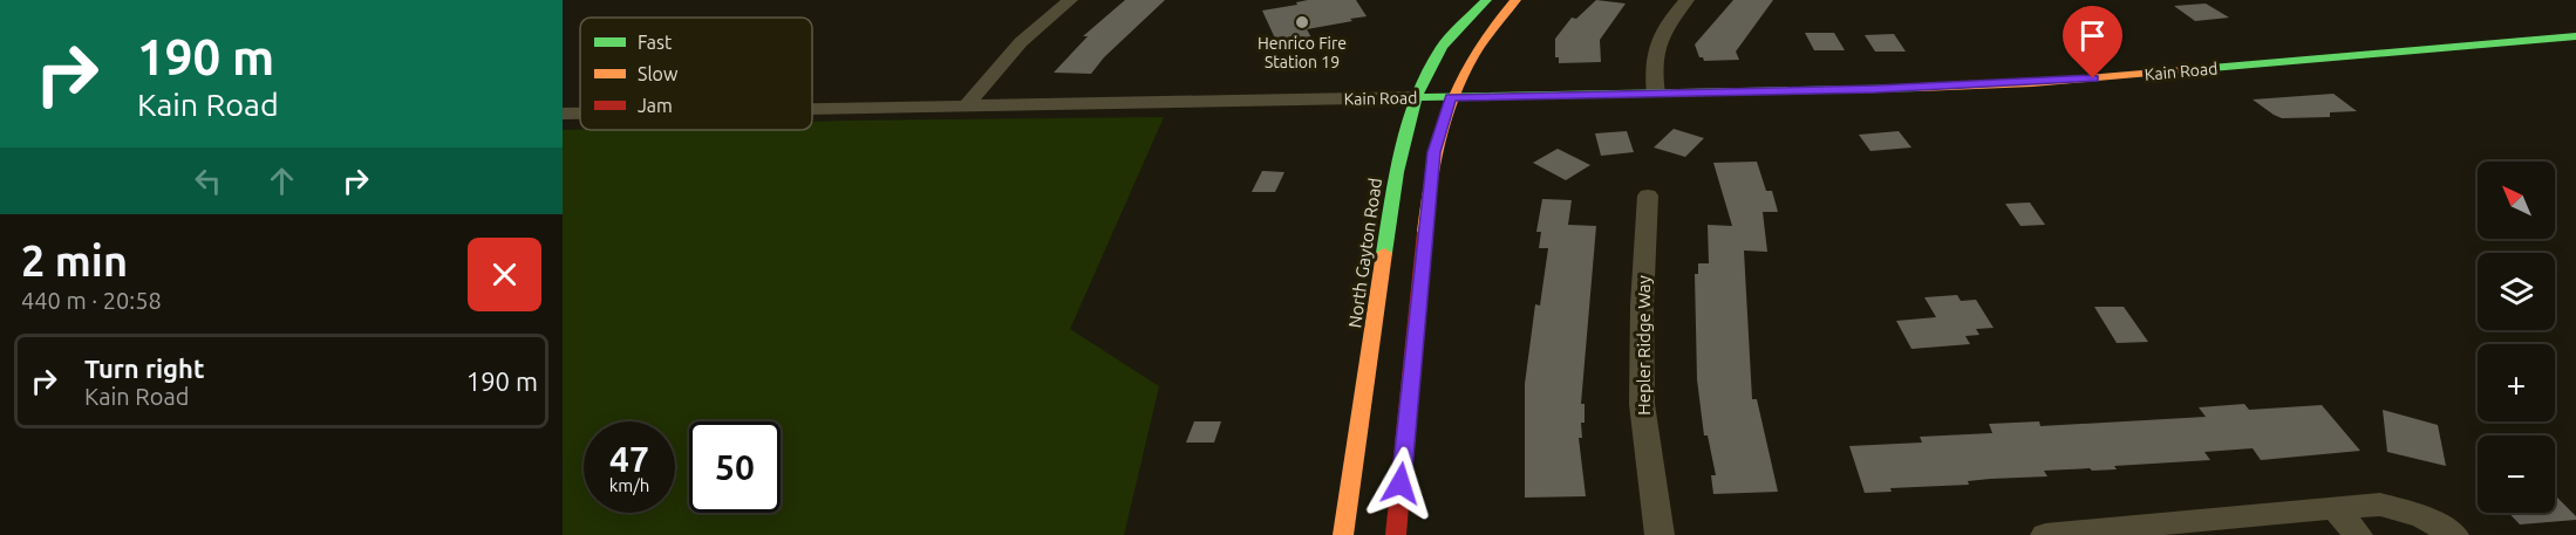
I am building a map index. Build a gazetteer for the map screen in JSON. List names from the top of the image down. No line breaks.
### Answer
{"streets":{"main road":["Kain Road","North Gayton Road"],"street":["Hepler Ridge Way"]},"crossings":[["Kain Road","North Gayton Road"]],"places":["Henrico Fire Station 19"],"legend":["Fast","Slow","Jam"],"north":"top left","page":{"turn":["190 m","Kain Road"],"map_buttons":["+","−"],"heading":["2 min","440 m · 20:58"],"list":[{"name":"Turn right","note":"Kain Road","value":"190 m"}],"speed":"47 km/h","limit":"50"}}
